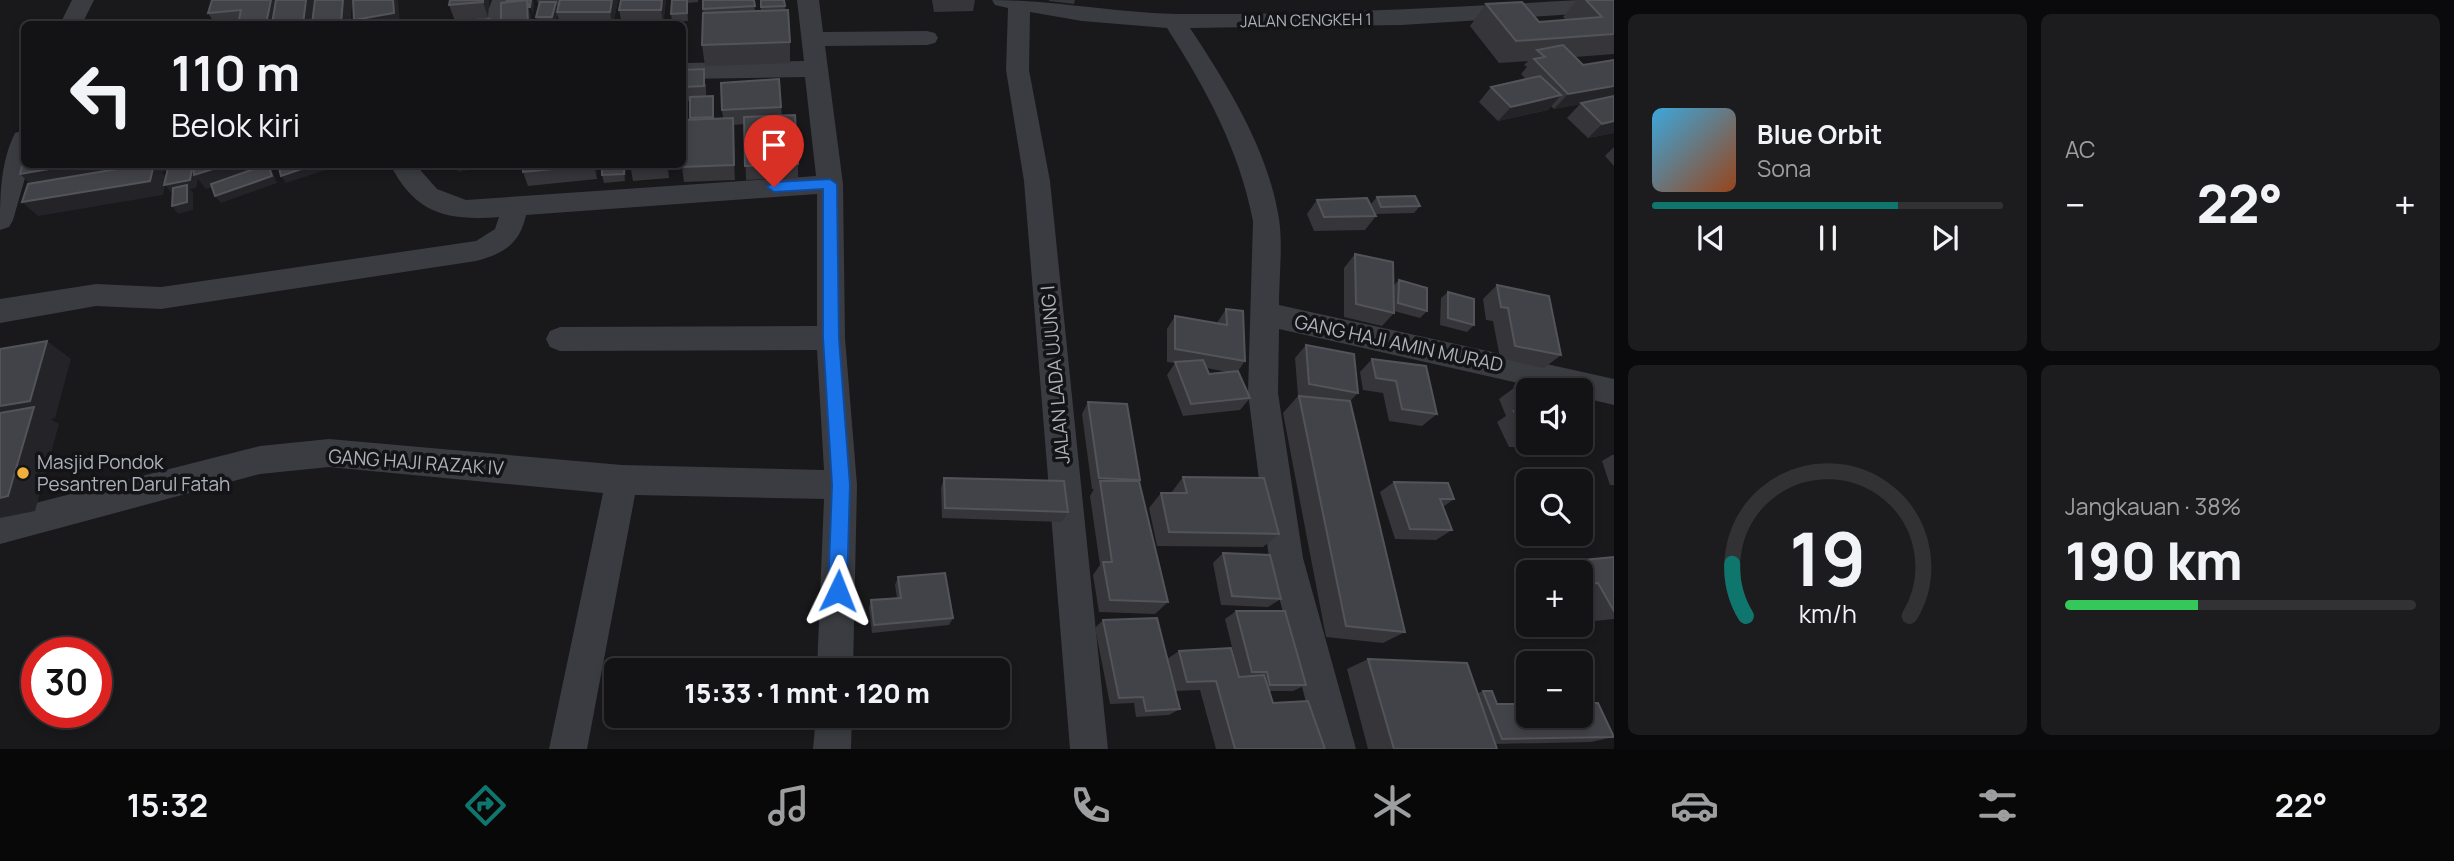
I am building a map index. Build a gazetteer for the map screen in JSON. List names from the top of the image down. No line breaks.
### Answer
{"streets":{"street":["JALAN CENGKEH 1","GANG HAJI AMIN MURAD","JALAN LADA UJUNG I","GANG HAJI RAZAK IV"]},"crossings":[["JALAN CENGKEH 1","JALAN LADA UJUNG I"]],"places":["Masjid Pondok Pesantren Darul Fatah"],"page":{"tile":["AC",["Jangkauan · 38%","190 km"]],"turn":["110 m","Belok kiri"],"song":["Blue Orbit","Sona"],"heat":["−","22°","+"],"map_buttons":["+","−"],"limit":"30","trip":"15:33 · 1 mnt · 120 m","tabs":["15:32","22°"],"gauge":["19","km/h"]}}
